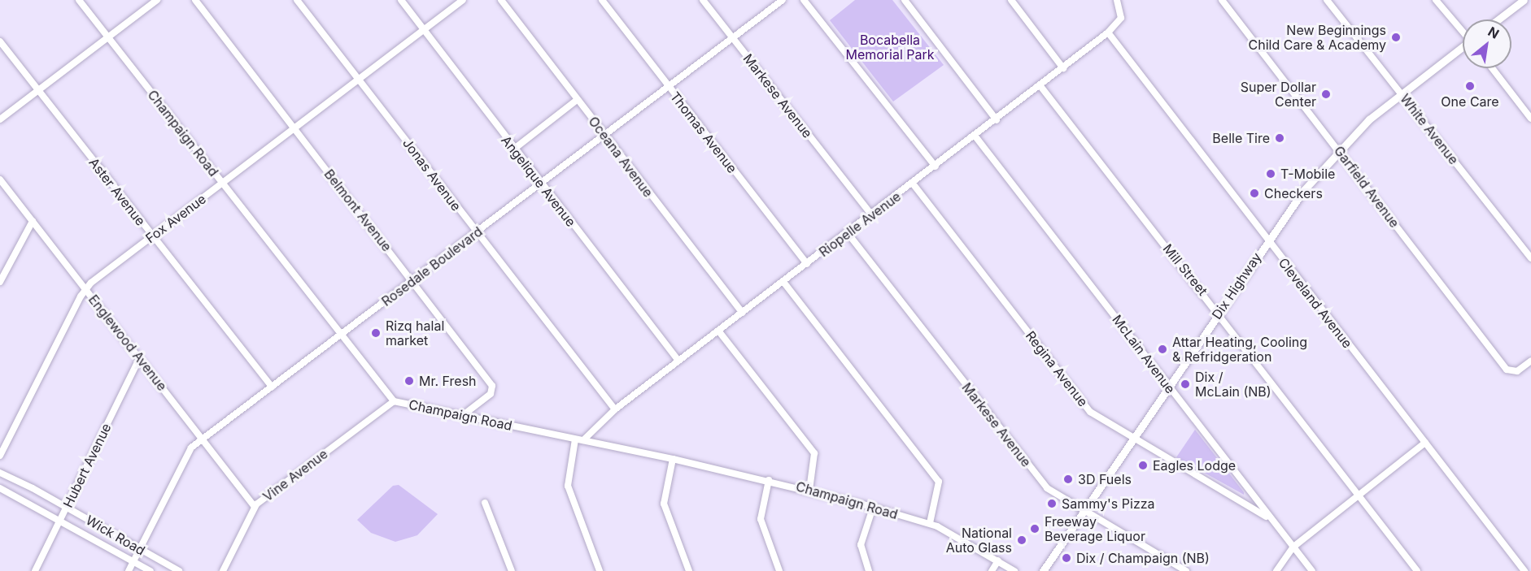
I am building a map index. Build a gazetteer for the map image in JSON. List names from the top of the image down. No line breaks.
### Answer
{"streets":{"main road":["Dix Highway"],"street":["Markese Avenue","White Avenue","Thomas Avenue","Champaign Road","Oceana Avenue","Jonas Avenue","Angelique Avenue","Garfield Avenue","Aster Avenue","Belmont Avenue","Fox Avenue","Riopelle Avenue","Rosedale Boulevard","Mill Street","Cleveland Avenue","Englewood Avenue","McLain Avenue","Regina Avenue","Hubert Avenue","Vine Avenue","Wick Road"]},"crossings":[["Markese Avenue","Riopelle Avenue"],["Markese Avenue","Rosedale Boulevard"],["Markese Avenue","Dix Highway"],["White Avenue","Dix Highway"],["Thomas Avenue","Riopelle Avenue"],["Thomas Avenue","Rosedale Boulevard"],["Champaign Road","Belmont Avenue"],["Champaign Road","Fox Avenue"],["Champaign Road","Riopelle Avenue"],["Champaign Road","Rosedale Boulevard"],["Champaign Road","Vine Avenue"],["Oceana Avenue","Riopelle Avenue"],["Oceana Avenue","Rosedale Boulevard"],["Jonas Avenue","Fox Avenue"],["Jonas Avenue","Riopelle Avenue"],["Jonas Avenue","Rosedale Boulevard"],["Angelique Avenue","Fox Avenue"],["Angelique Avenue","Riopelle Avenue"],["Angelique Avenue","Rosedale Boulevard"],["Garfield Avenue","Dix Highway"],["Aster Avenue","Fox Avenue"],["Aster Avenue","Rosedale Boulevard"],["Belmont Avenue","Fox Avenue"],["Belmont Avenue","Rosedale Boulevard"],["Fox Avenue","Englewood Avenue"],["Riopelle Avenue","Mill Street"],["Riopelle Avenue","Cleveland Avenue"],["Riopelle Avenue","McLain Avenue"],["Riopelle Avenue","Regina Avenue"],["Rosedale Boulevard","Englewood Avenue"],["Rosedale Boulevard","Wick Road"],["Mill Street","Dix Highway"],["Dix Highway","Cleveland Avenue"],["Dix Highway","McLain Avenue"],["Dix Highway","Regina Avenue"],["Englewood Avenue","Hubert Avenue"],["Englewood Avenue","Vine Avenue"],["McLain Avenue","Regina Avenue"],["Hubert Avenue","Wick Road"]],"parks":["Bocabella Memorial Park"],"places":["New Beginnings Child Care & Academy","One Care","Super Dollar Center","Belle Tire","T-Mobile","Checkers","Rizq halal market","Attar Heating, Cooling & Refridgeration","Mr. Fresh","Dix / McLain (NB)","Eagles Lodge","3D Fuels","Sammy's Pizza","Freeway Beverage Liquor","National Auto Glass","Dix / Champaign (NB)"],"north":"top right"}
